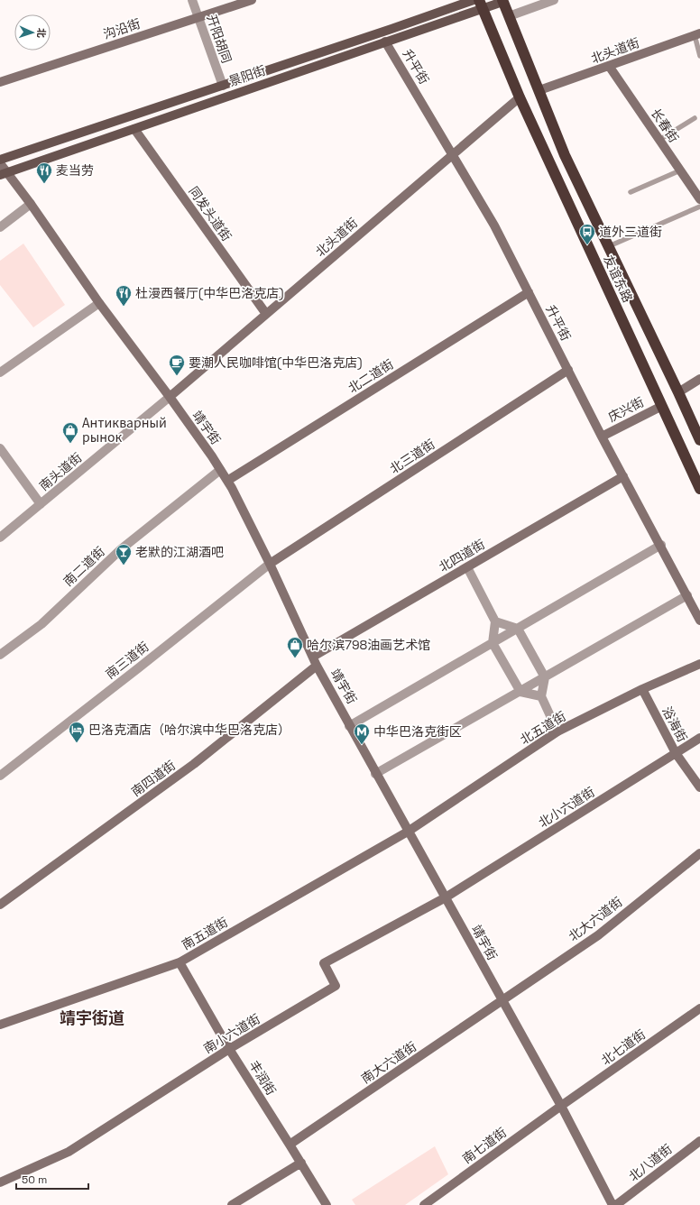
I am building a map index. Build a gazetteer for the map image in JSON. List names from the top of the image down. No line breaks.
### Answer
{"streets":{"highway":["友谊东路"],"main road":["景阳街"],"street":["沟沿街","开阳胡同","北头道街","升平街","长春街","同发头道街","北二道街","庆兴街","靖宇街","北三道街","南头道街","北四道街","南二道街","南三道街","浴海街","北五道街","南四道街","北小六道街","北大六道街","南五道街","南小六道街","北七道街","南大六道街","丰润街","南七道街","北八道街"]},"crossings":[["沟沿街","开阳胡同"],["开阳胡同","景阳街"],["北头道街","升平街"],["北头道街","长春街"],["北头道街","同发头道街"],["北头道街","友谊东路"],["北头道街","靖宇街"],["北头道街","南头道街"],["升平街","景阳街"],["升平街","北二道街"],["升平街","庆兴街"],["升平街","北三道街"],["升平街","北四道街"],["景阳街","同发头道街"],["景阳街","友谊东路"],["景阳街","靖宇街"],["友谊东路","庆兴街"],["北二道街","靖宇街"],["靖宇街","北三道街"],["靖宇街","南头道街"],["靖宇街","北四道街"],["靖宇街","南二道街"],["靖宇街","南三道街"],["靖宇街","北五道街"],["靖宇街","南四道街"],["靖宇街","北小六道街"],["靖宇街","北大六道街"],["靖宇街","南五道街"],["靖宇街","南小六道街"],["靖宇街","北七道街"],["靖宇街","南大六道街"],["靖宇街","南七道街"],["北三道街","南三道街"],["浴海街","北五道街"],["浴海街","北小六道街"],["北五道街","南五道街"],["北小六道街","南小六道街"],["北大六道街","南大六道街"],["南五道街","丰润街"],["南小六道街","丰润街"],["北七道街","南七道街"],["南大六道街","丰润街"]],"districts":["靖宇街道"],"places":{"restaurant":["麦当劳","杜漫西餐厅(中华巴洛克店)"],"bus stop":["道外三道街"],"cafe":["要潮人民咖啡馆(中华巴洛克店)"],"shop":["Антикварный рынок","哈尔滨798油画艺术馆"],"bar":["老默的江湖酒吧"],"hotel":["巴洛克酒店（哈尔滨中华巴洛克店）"],"metro station":["中华巴洛克街区"]},"scale_bar":"50 m","north":"right"}
